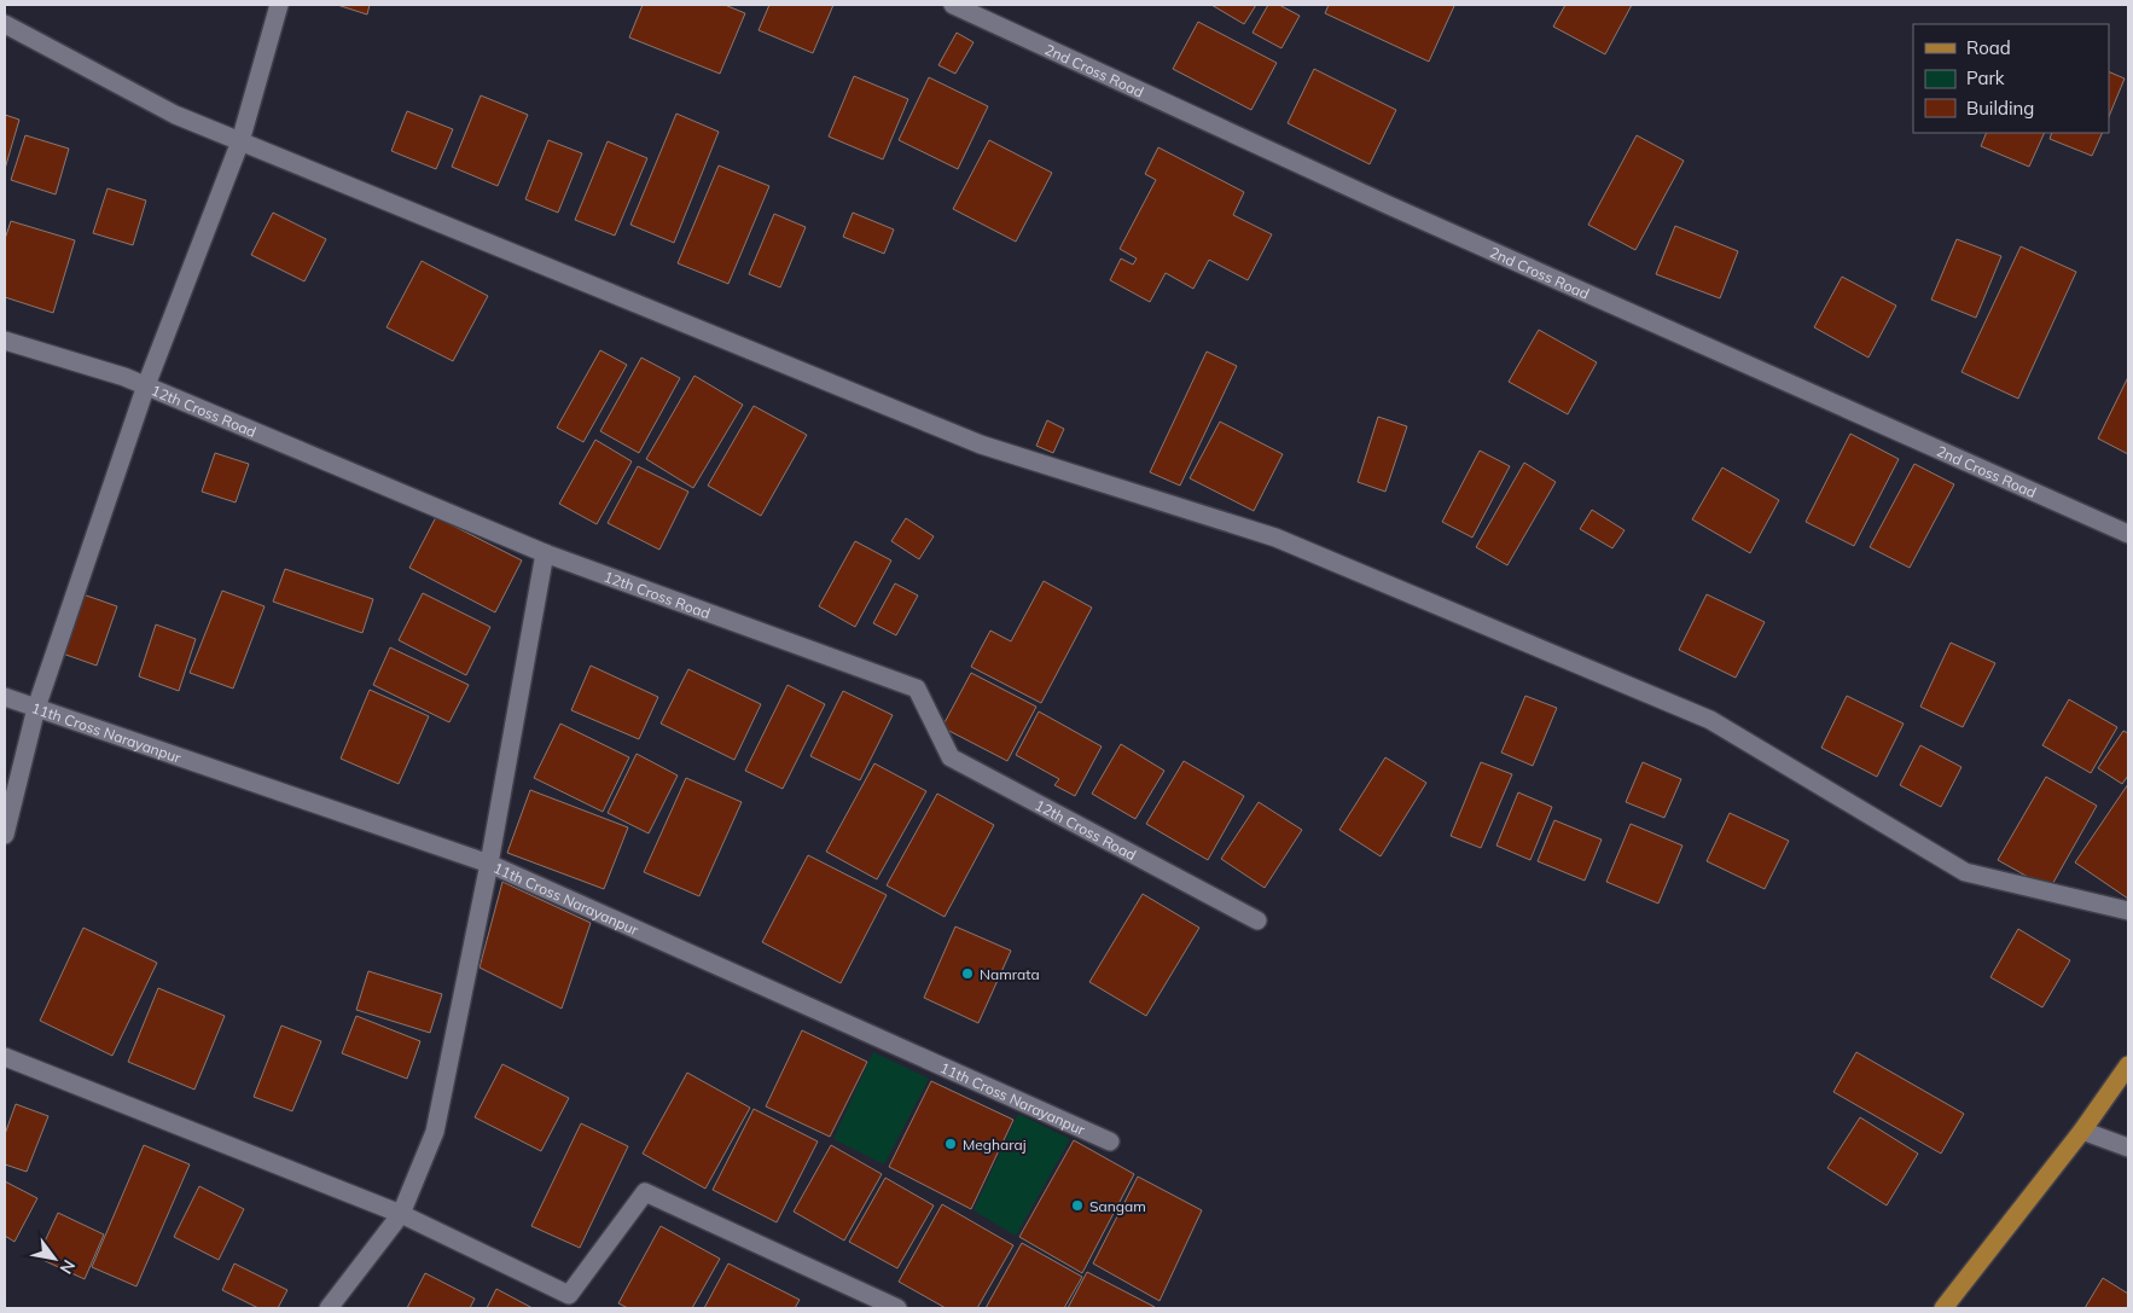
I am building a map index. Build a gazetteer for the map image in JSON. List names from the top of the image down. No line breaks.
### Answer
{"streets":{"street":["2nd Cross Road","12th Cross Road","11th Cross Narayanpur"]},"places":["Namrata","Megharaj","Sangam"],"legend":["Road","Park","Building"],"north":"bottom right"}
